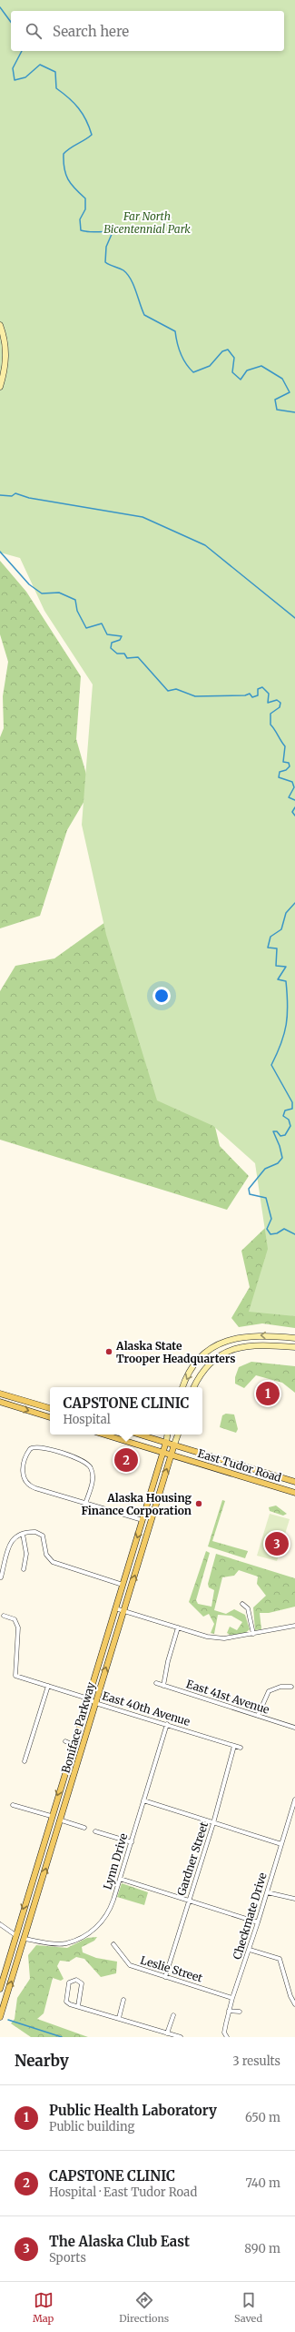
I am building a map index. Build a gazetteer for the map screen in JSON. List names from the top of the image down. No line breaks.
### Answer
{"streets":{"main road":["East Tudor Road","Boniface Parkway"],"street":["East 41st Avenue","East 40th Avenue","Gardner Street","Lynn Drive","Checkmate Drive","Leslie Street"]},"crossings":[["East Tudor Road","Boniface Parkway"],["East 40th Avenue","Boniface Parkway"],["East 40th Avenue","Gardner Street"],["East 40th Avenue","Lynn Drive"],["Boniface Parkway","Lynn Drive"],["Gardner Street","Leslie Street"],["Checkmate Drive","Leslie Street"]],"parks":["Far North Bicentennial Park"],"places":["Alaska State Trooper Headquarters","Alaska Housing Finance Corporation"],"page":{"search":"Search here","pins":["1","2","3"],"popup":["CAPSTONE CLINIC","Hospital"],"heading":["Nearby","3 results"],"list":[{"mark":"1","name":"Public Health Laboratory","note":"Public building","value":"650 m"},{"mark":"2","name":"CAPSTONE CLINIC","note":"Hospital · East Tudor Road","value":"740 m"},{"mark":"3","name":"The Alaska Club East","note":"Sports","value":"890 m"}],"nav":["Map","Directions","Saved"]}}
